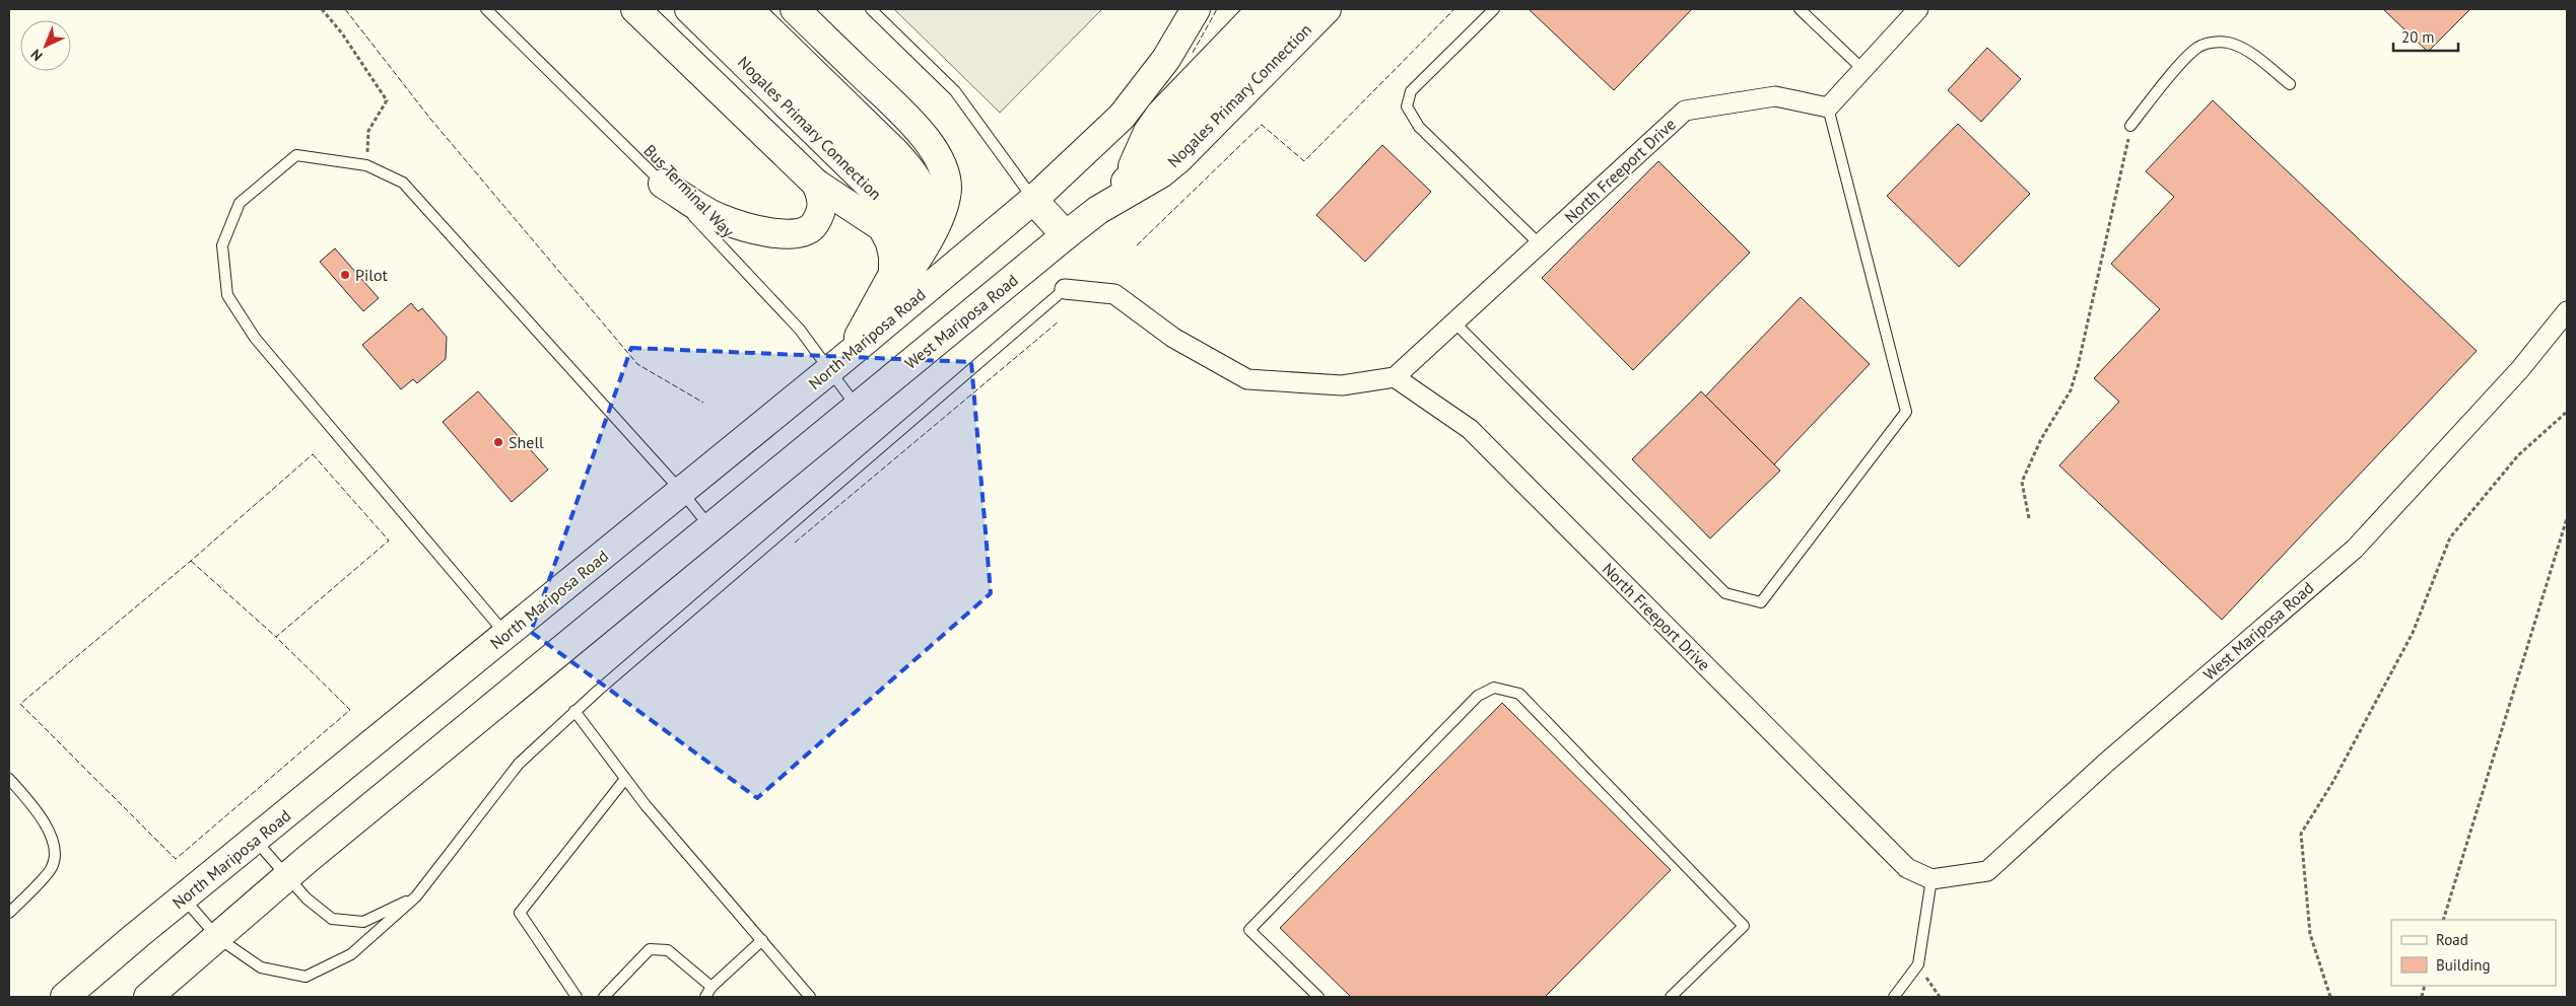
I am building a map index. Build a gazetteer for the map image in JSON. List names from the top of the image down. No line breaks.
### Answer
{"streets":{"highway":["Nogales Primary Connection","West Mariposa Road","North Mariposa Road"],"street":["North Freeport Drive"],"lane":["Bus Terminal Way"]},"crossings":[["Nogales Primary Connection","Bus Terminal Way"],["Nogales Primary Connection","West Mariposa Road"],["Nogales Primary Connection","North Mariposa Road"],["North Freeport Drive","West Mariposa Road"],["Bus Terminal Way","West Mariposa Road"],["Bus Terminal Way","North Mariposa Road"]],"places":["Pilot","Shell"],"legend":["Road","Building"],"scale_bar":"20 m","north":"bottom left"}
